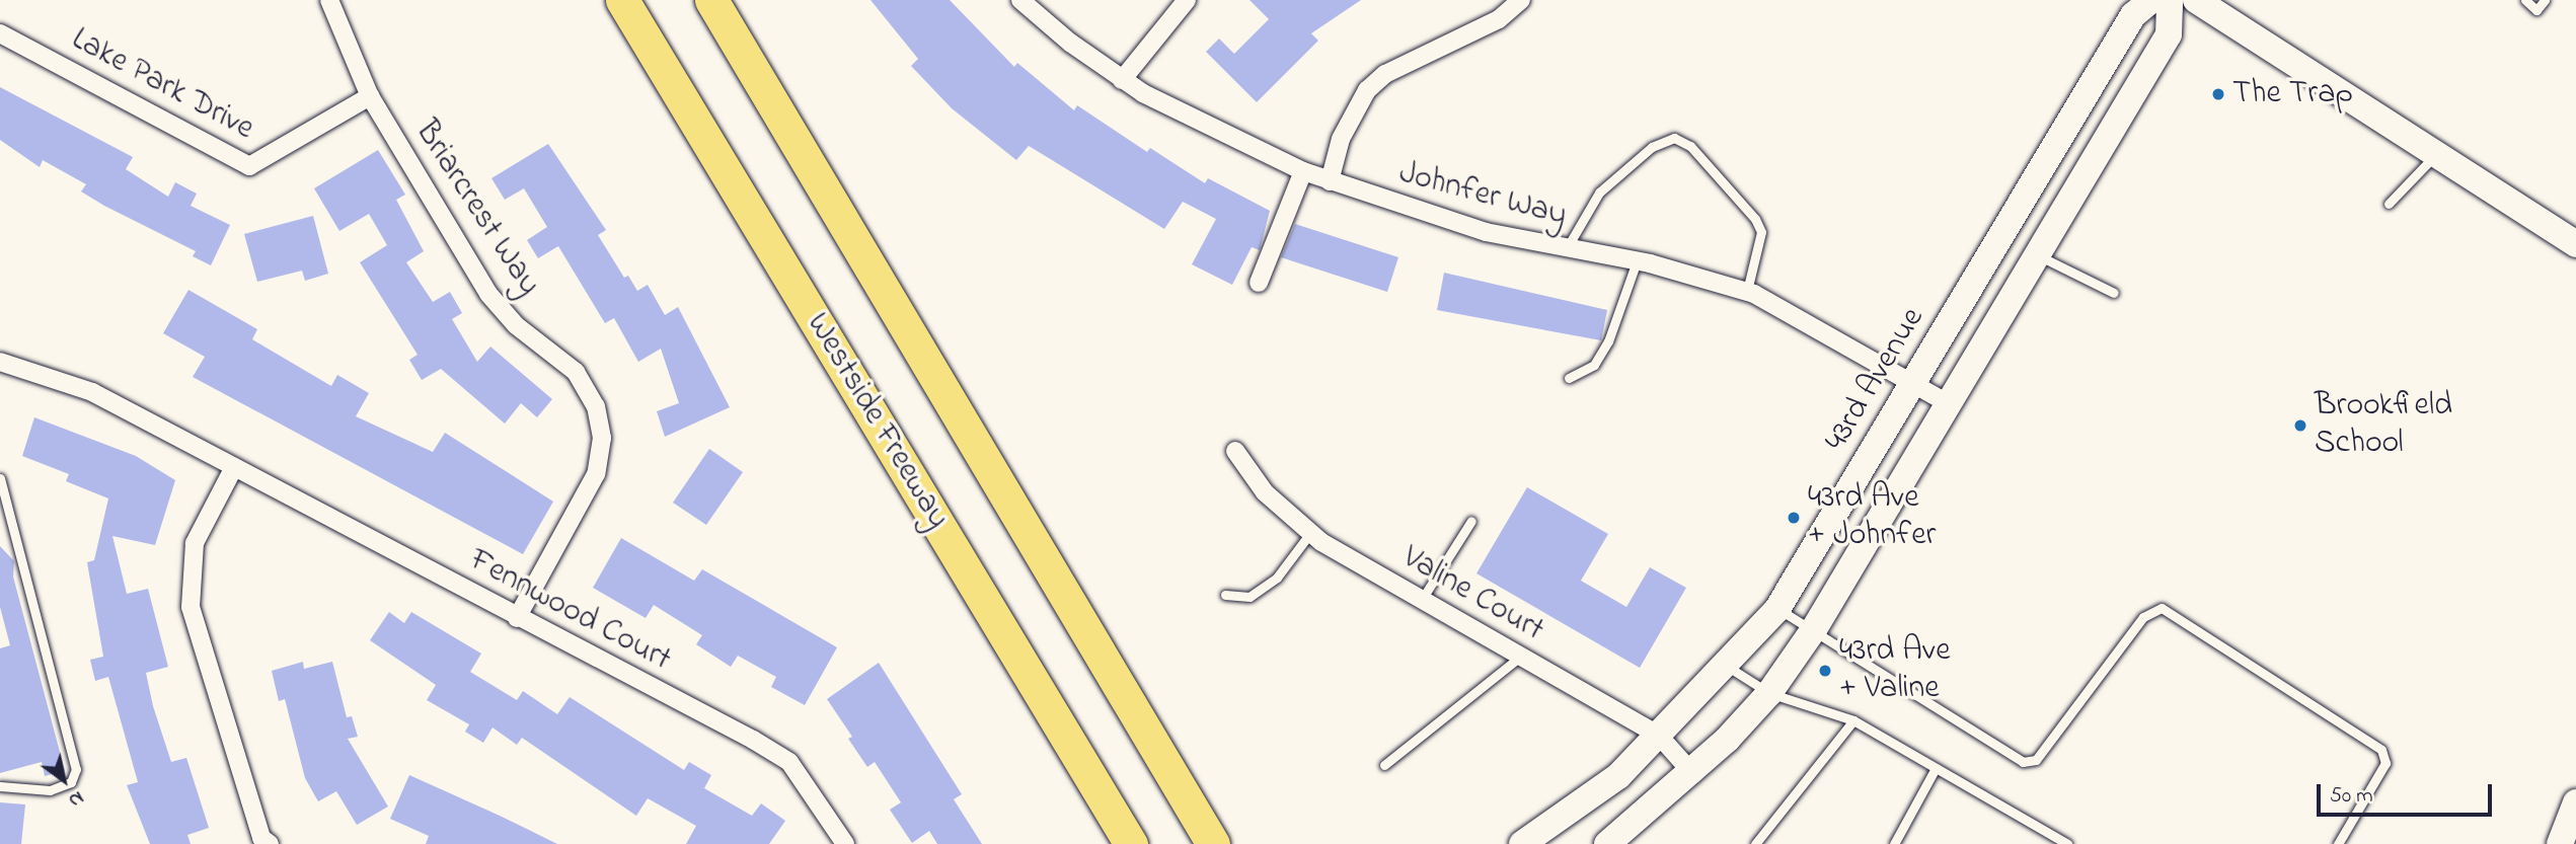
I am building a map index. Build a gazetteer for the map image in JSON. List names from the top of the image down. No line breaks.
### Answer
{"streets":{"highway":["Westside Freeway"],"main road":["43rd Avenue"],"street":["Lake Park Drive","Johnfer Way","Briarcrest Way","Valine Court","Fennwood Court"]},"crossings":[["Lake Park Drive","Briarcrest Way"],["Johnfer Way","43rd Avenue"],["Briarcrest Way","Fennwood Court"],["43rd Avenue","Valine Court"]],"places":["The Trap","Brookfield School","43rd Ave + Johnfer","43rd Ave + Valine"],"scale_bar":"50 m","north":"bottom right"}
